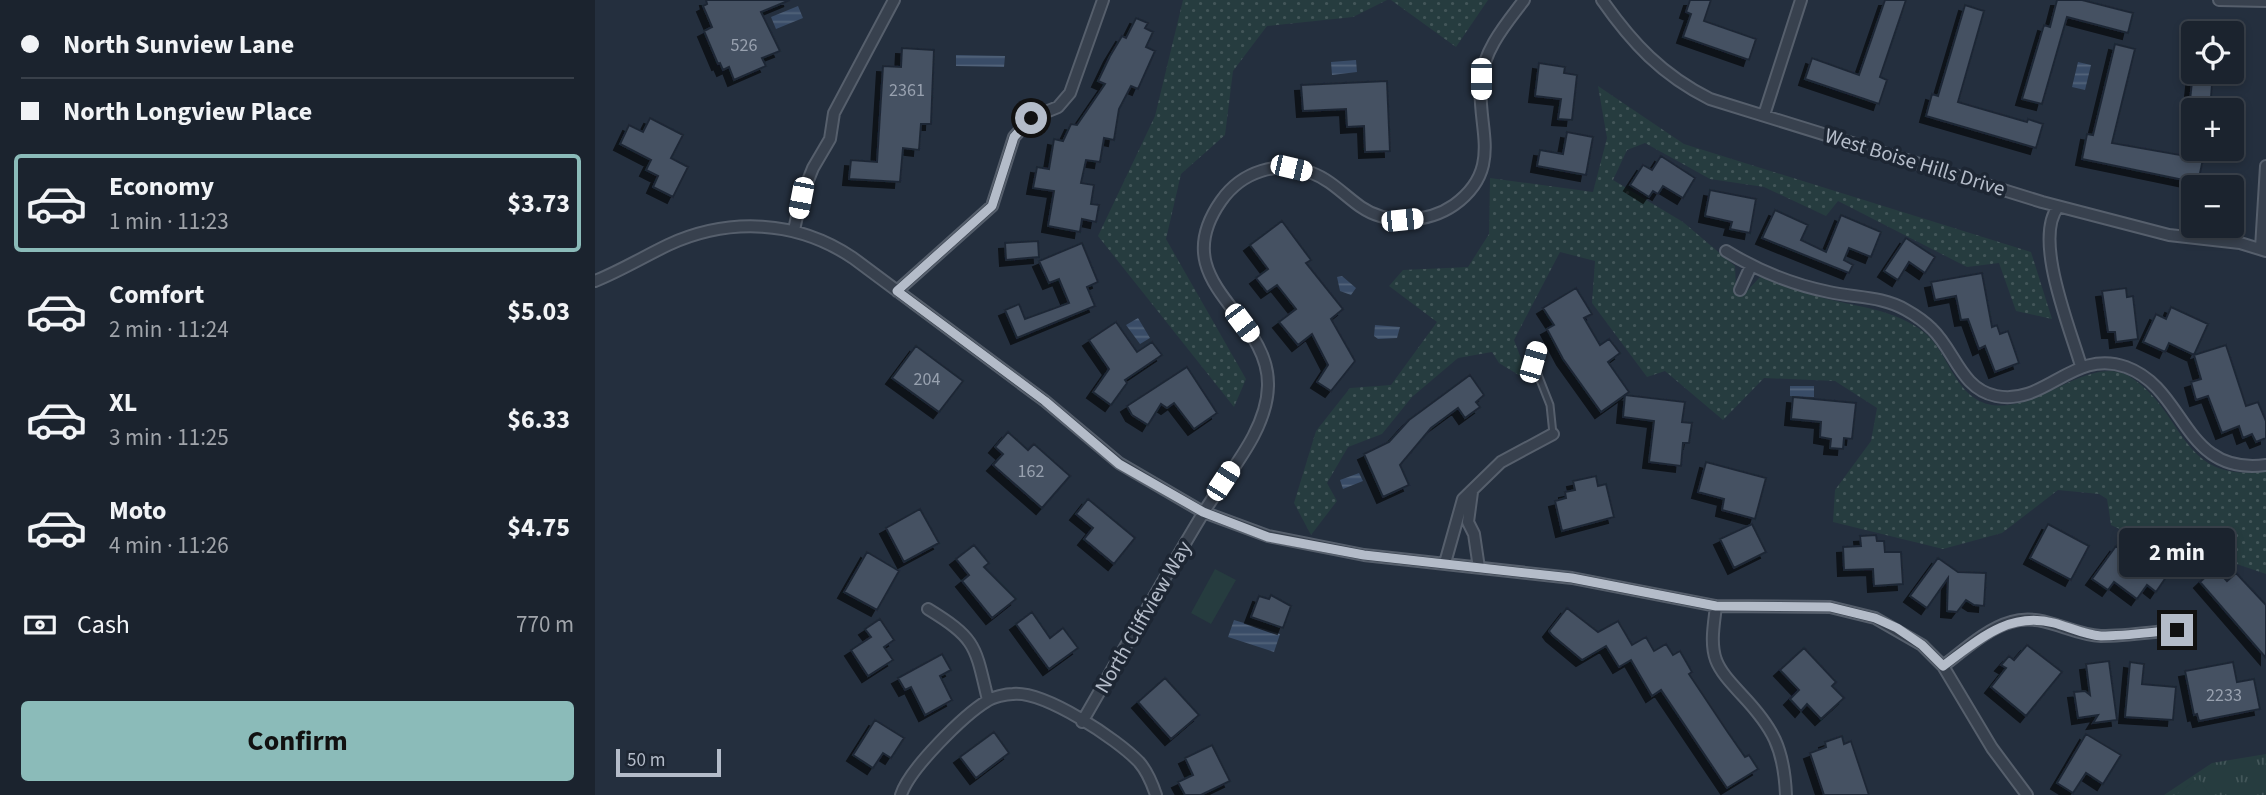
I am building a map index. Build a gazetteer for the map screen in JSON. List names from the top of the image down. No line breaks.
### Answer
{"streets":{"street":["West Boise Hills Drive","North Cliffview Way"]},"house_numbers":["526","2361","204","162","2233"],"scale_bar":"50 m","page":{"banner":["North Sunview Lane","North Longview Place"],"map_buttons":["+","−"],"list":[{"name":"Economy","note":"1 min · 11:23","value":"$3.73"},{"name":"Comfort","note":"2 min · 11:24","value":"$5.03"},{"name":"XL","note":"3 min · 11:25","value":"$6.33"},{"name":"Moto","note":"4 min · 11:26","value":"$4.75"}],"bubble":"2 min","pay":["Cash","770 m"],"buttons":"Confirm","scale":"50 m"}}
